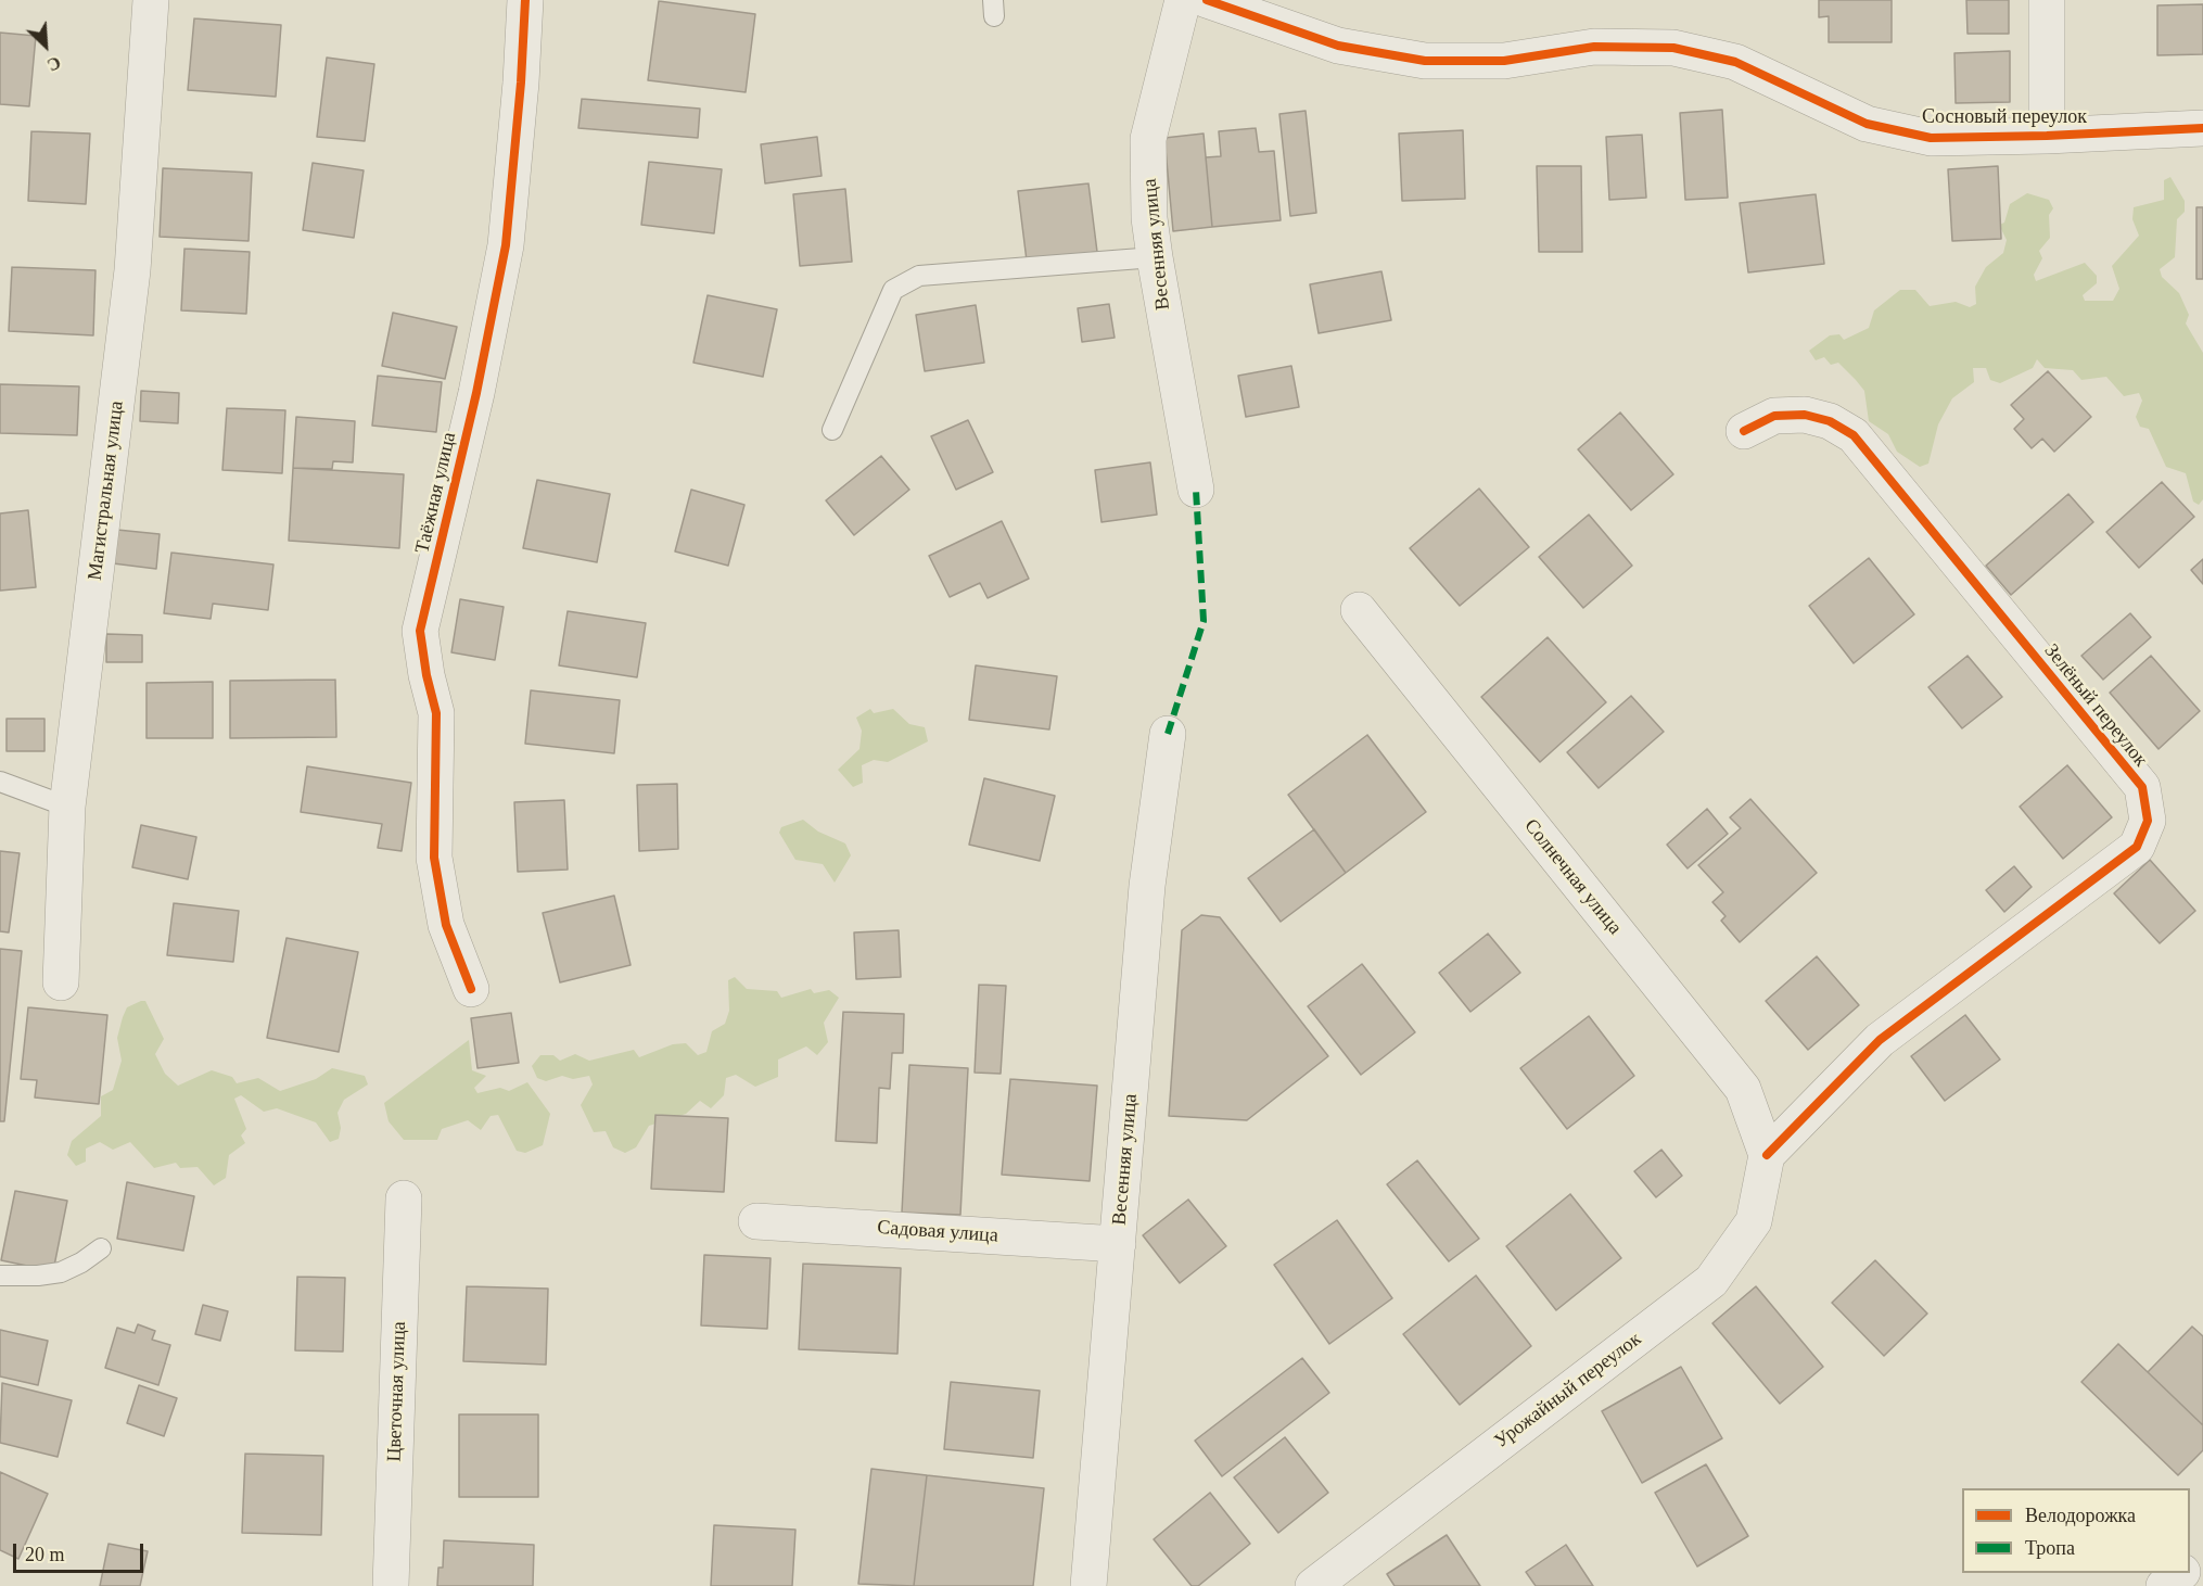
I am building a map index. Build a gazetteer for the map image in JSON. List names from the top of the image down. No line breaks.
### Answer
{"streets":{"street":["Сосновый переулок","Весенняя улица","Магистральная улица","Таёжная улица","Зелёный переулок","Солнечная улица","Садовая улица","Урожайный переулок","Цветочная улица"]},"crossings":[["Весенняя улица","Садовая улица"],["Зелёный переулок","Солнечная улица"],["Зелёный переулок","Урожайный переулок"],["Солнечная улица","Урожайный переулок"]],"legend":["Велодорожка","Тропа"],"scale_bar":"20 m","north":"bottom right"}
